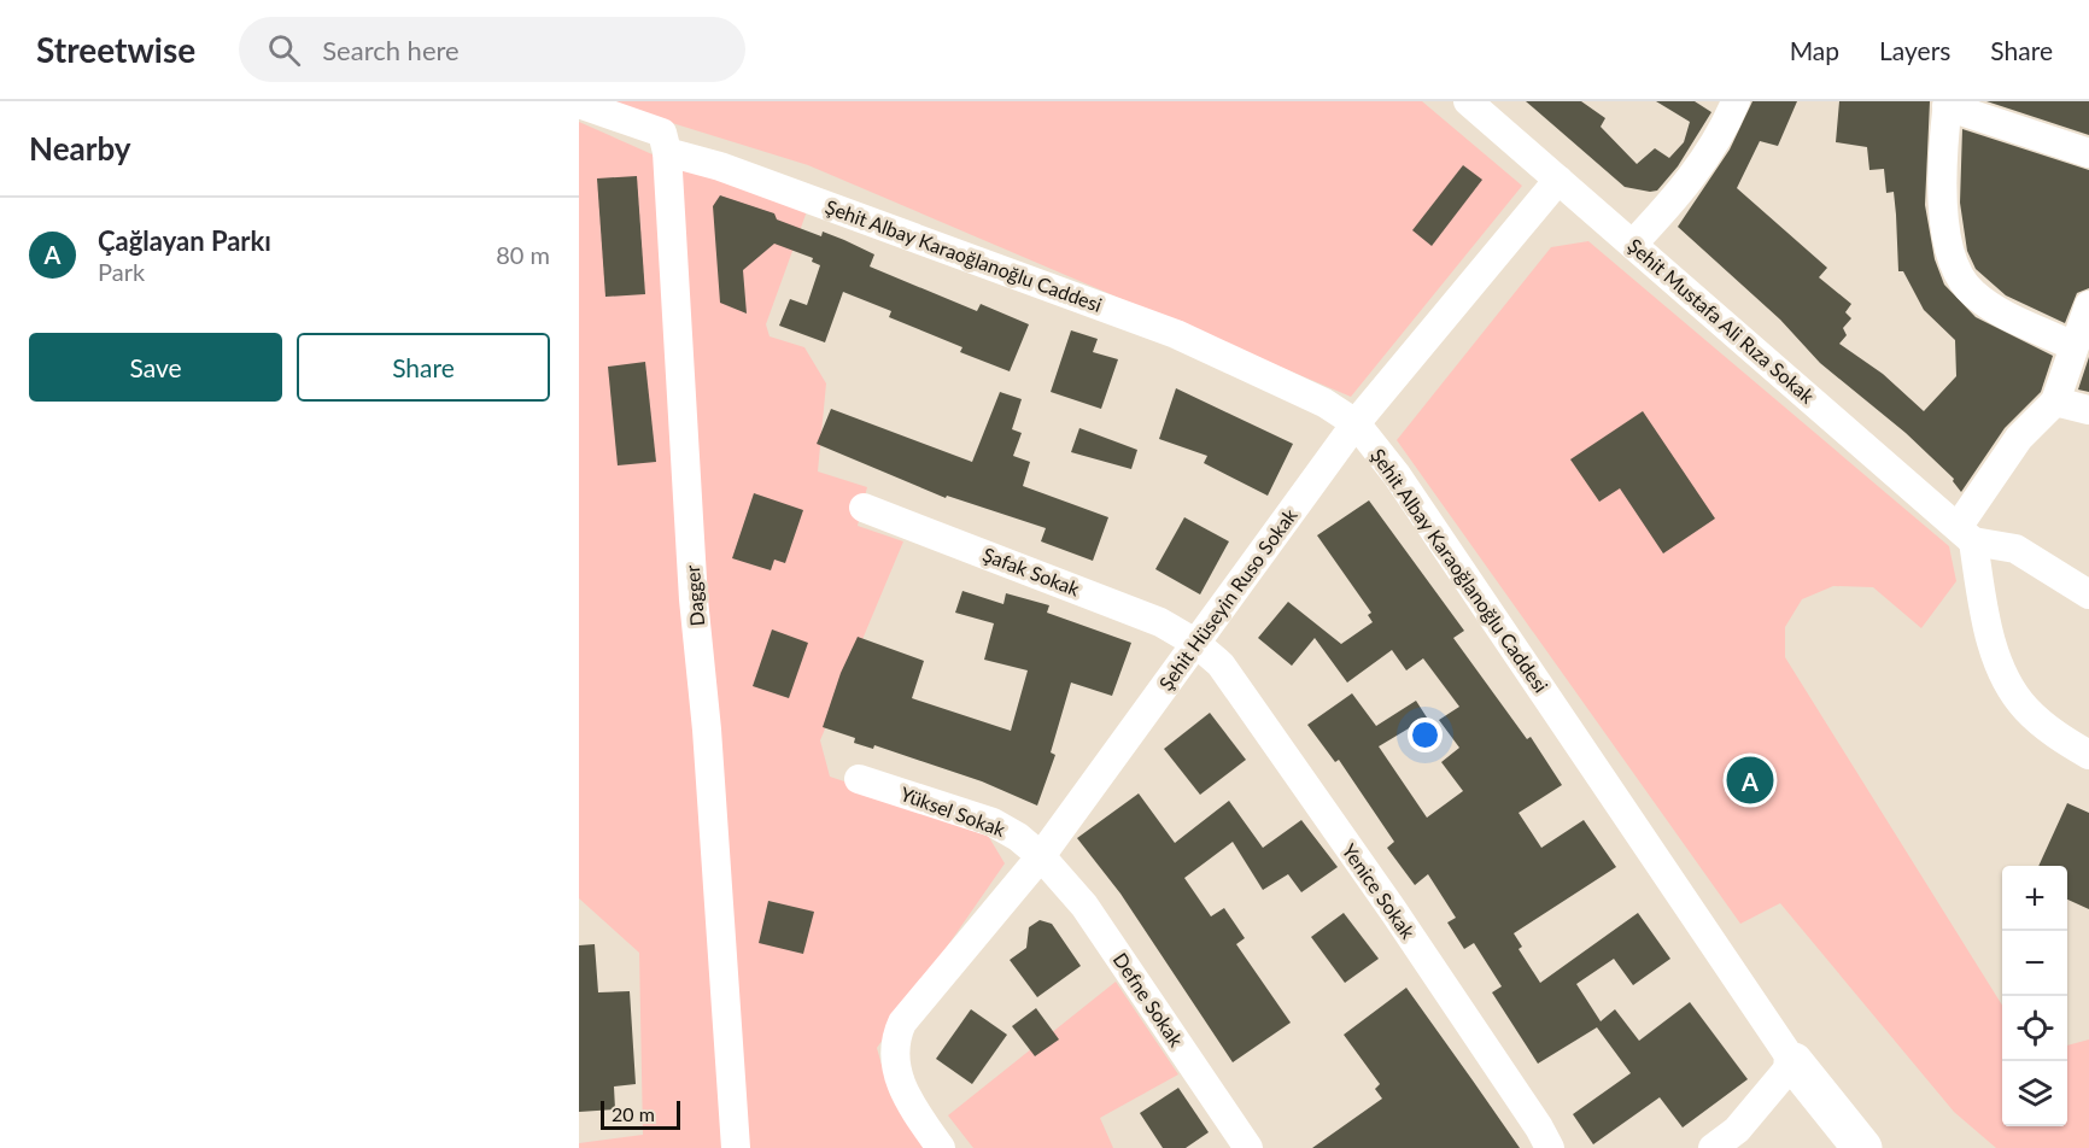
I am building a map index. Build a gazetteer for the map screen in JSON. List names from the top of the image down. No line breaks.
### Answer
{"streets":{"street":["Şehit Albay Karaoğlanoğlu Caddesi","Şehit Mustafa Ali Rıza Sokak","Şafak Sokak","Dagger","Şehit Hüseyin Ruso Sokak","Yüksel Sokak","Yenice Sokak","Defne Sokak"]},"crossings":[["Şehit Albay Karaoğlanoğlu Caddesi","Dagger"],["Şehit Albay Karaoğlanoğlu Caddesi","Şehit Hüseyin Ruso Sokak"],["Şehit Mustafa Ali Rıza Sokak","Şehit Hüseyin Ruso Sokak"],["Şafak Sokak","Şehit Hüseyin Ruso Sokak"],["Şafak Sokak","Yenice Sokak"],["Şehit Hüseyin Ruso Sokak","Yüksel Sokak"],["Şehit Hüseyin Ruso Sokak","Yenice Sokak"],["Şehit Hüseyin Ruso Sokak","Defne Sokak"],["Yüksel Sokak","Defne Sokak"]],"scale_bar":"20 m","page":{"header":"Streetwise","search":"Search here","nav":["Map","Layers","Share"],"heading":"Nearby","list":[{"mark":"A","name":"Çağlayan Parkı","note":"Park","value":"80 m"}],"buttons":["Save","Share"],"pins":"A","map_buttons":["+","−"],"scale":"20 m"}}
